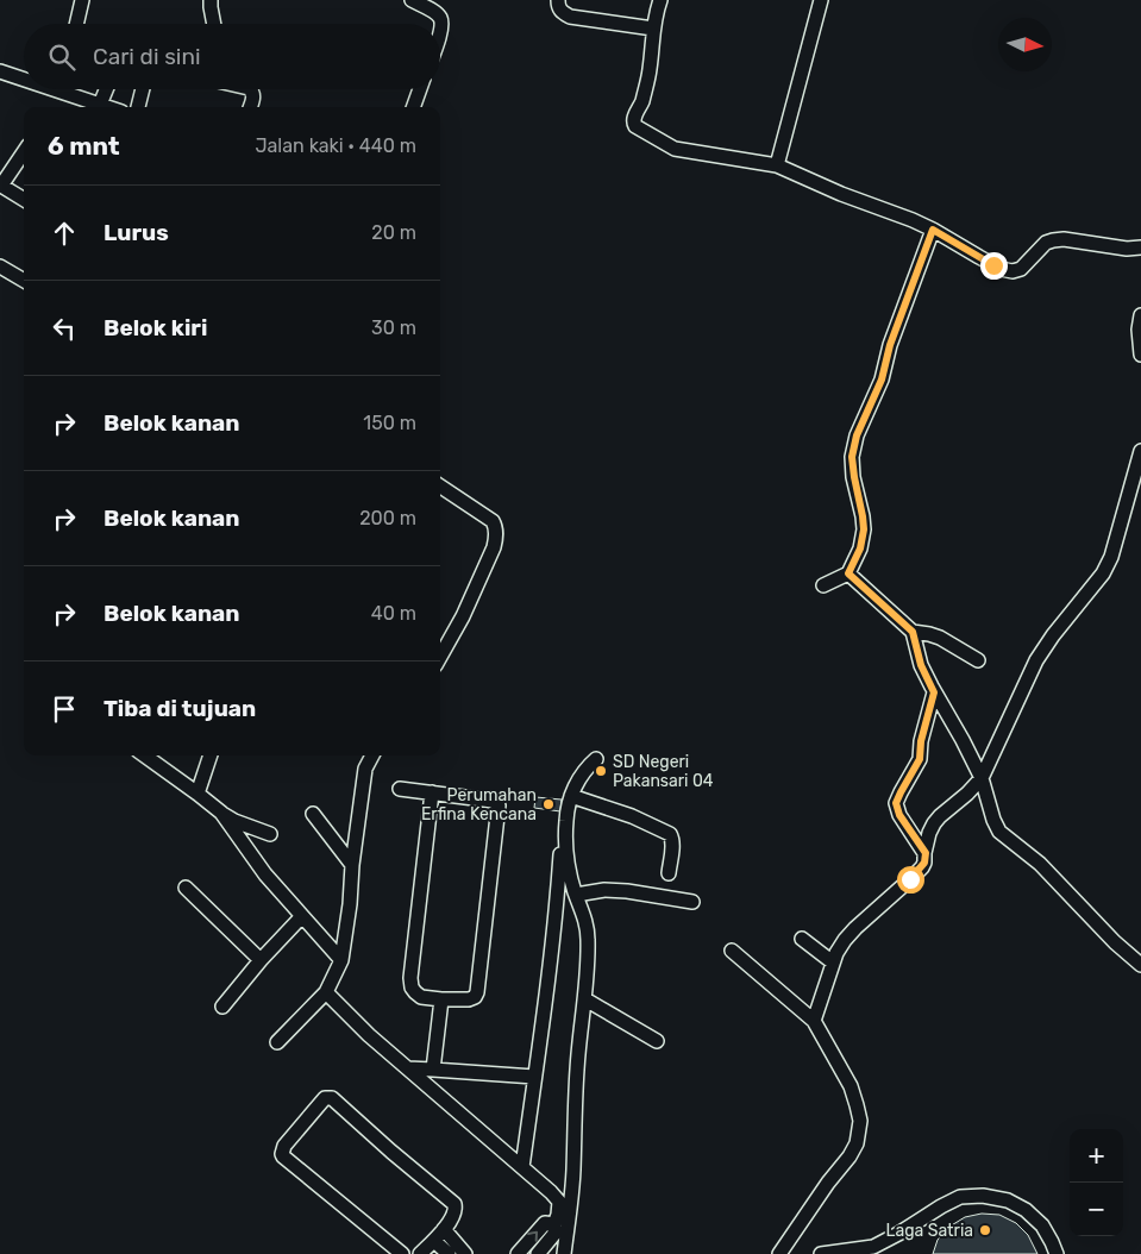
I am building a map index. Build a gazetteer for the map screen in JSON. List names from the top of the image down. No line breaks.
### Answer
{"places":["SD Negeri Pakansari 04","Perumahan Erfina Kencana","Laga Satria"],"north":"right","page":{"search":"Cari di sini","heading":["6 mnt","Jalan kaki · 440 m"],"list":[["Lurus","20 m"],["Belok kiri","30 m"],["Belok kanan","150 m"],["Belok kanan","200 m"],["Belok kanan","40 m"],"Tiba di tujuan"],"map_buttons":["+","−"]}}
